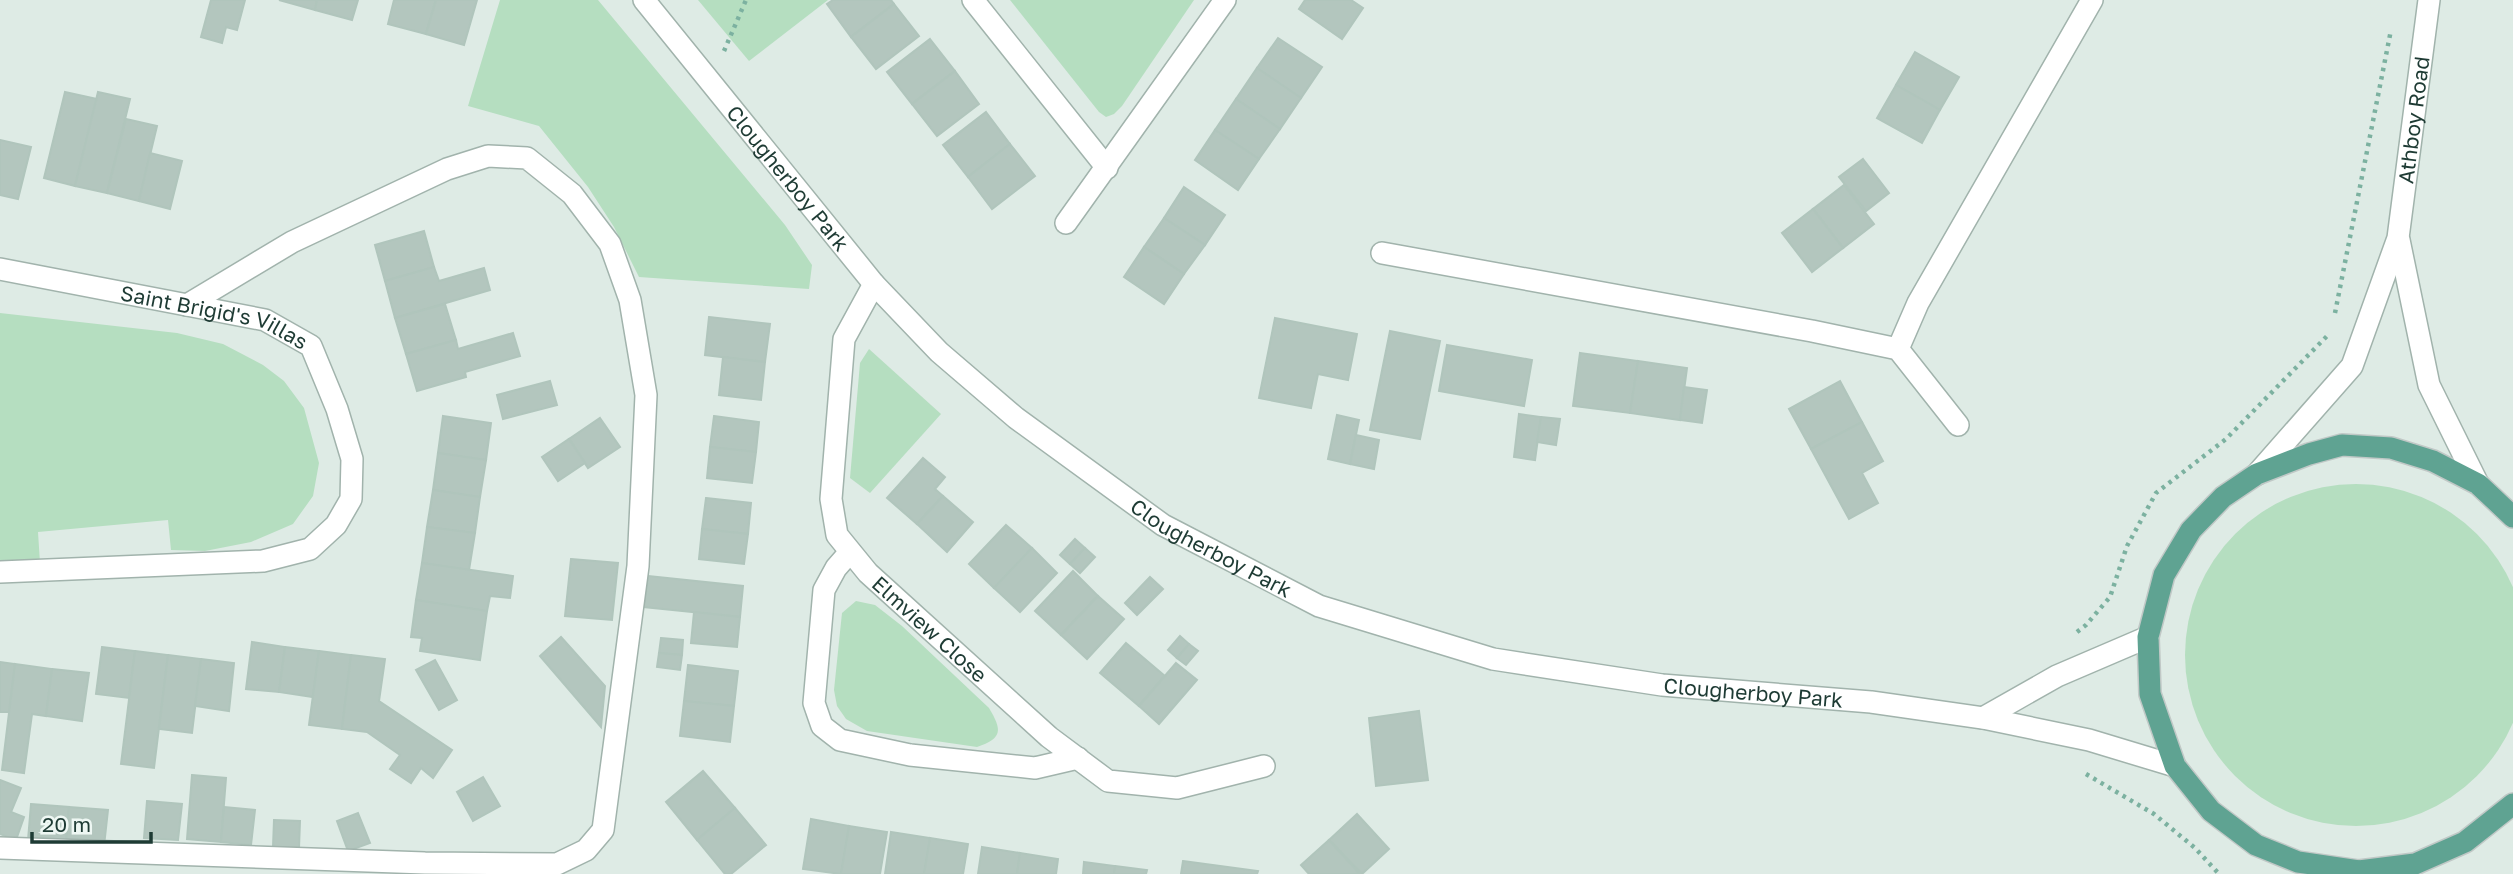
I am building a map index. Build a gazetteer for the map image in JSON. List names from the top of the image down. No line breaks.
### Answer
{"streets":{"street":["Athboy Road","Clougherboy Park","Saint Brigid's Villas","Elmview Close"]},"crossings":[["Clougherboy Park","Elmview Close"]],"scale_bar":"20 m"}
